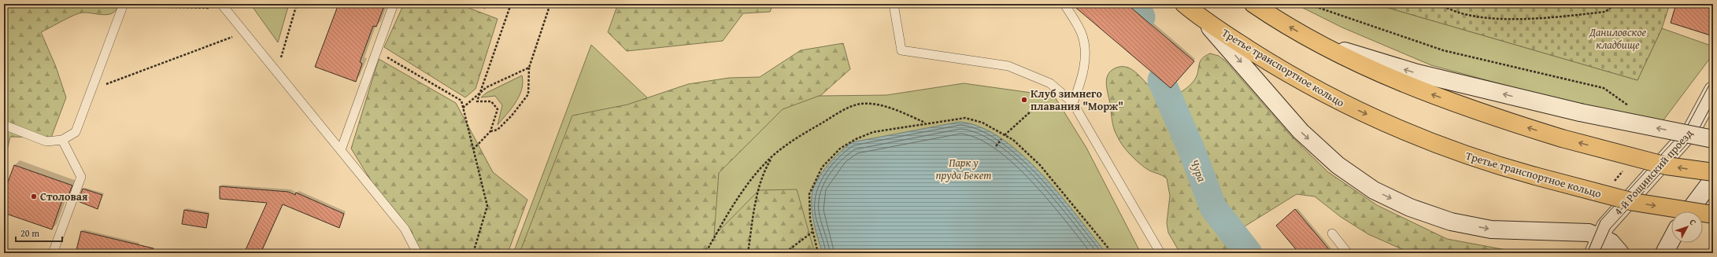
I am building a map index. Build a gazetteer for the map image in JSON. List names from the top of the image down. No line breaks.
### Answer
{"streets":{"main road":["Третье транспортное кольцо","4-й Рощинский проезд"]},"water":["Чура"],"parks":["Даниловское кладбище","Парк у пруда Бекет"],"places":["Клуб зимнего плавания \"Морж\"","Столовая"],"scale_bar":"20 m","north":"top right"}
